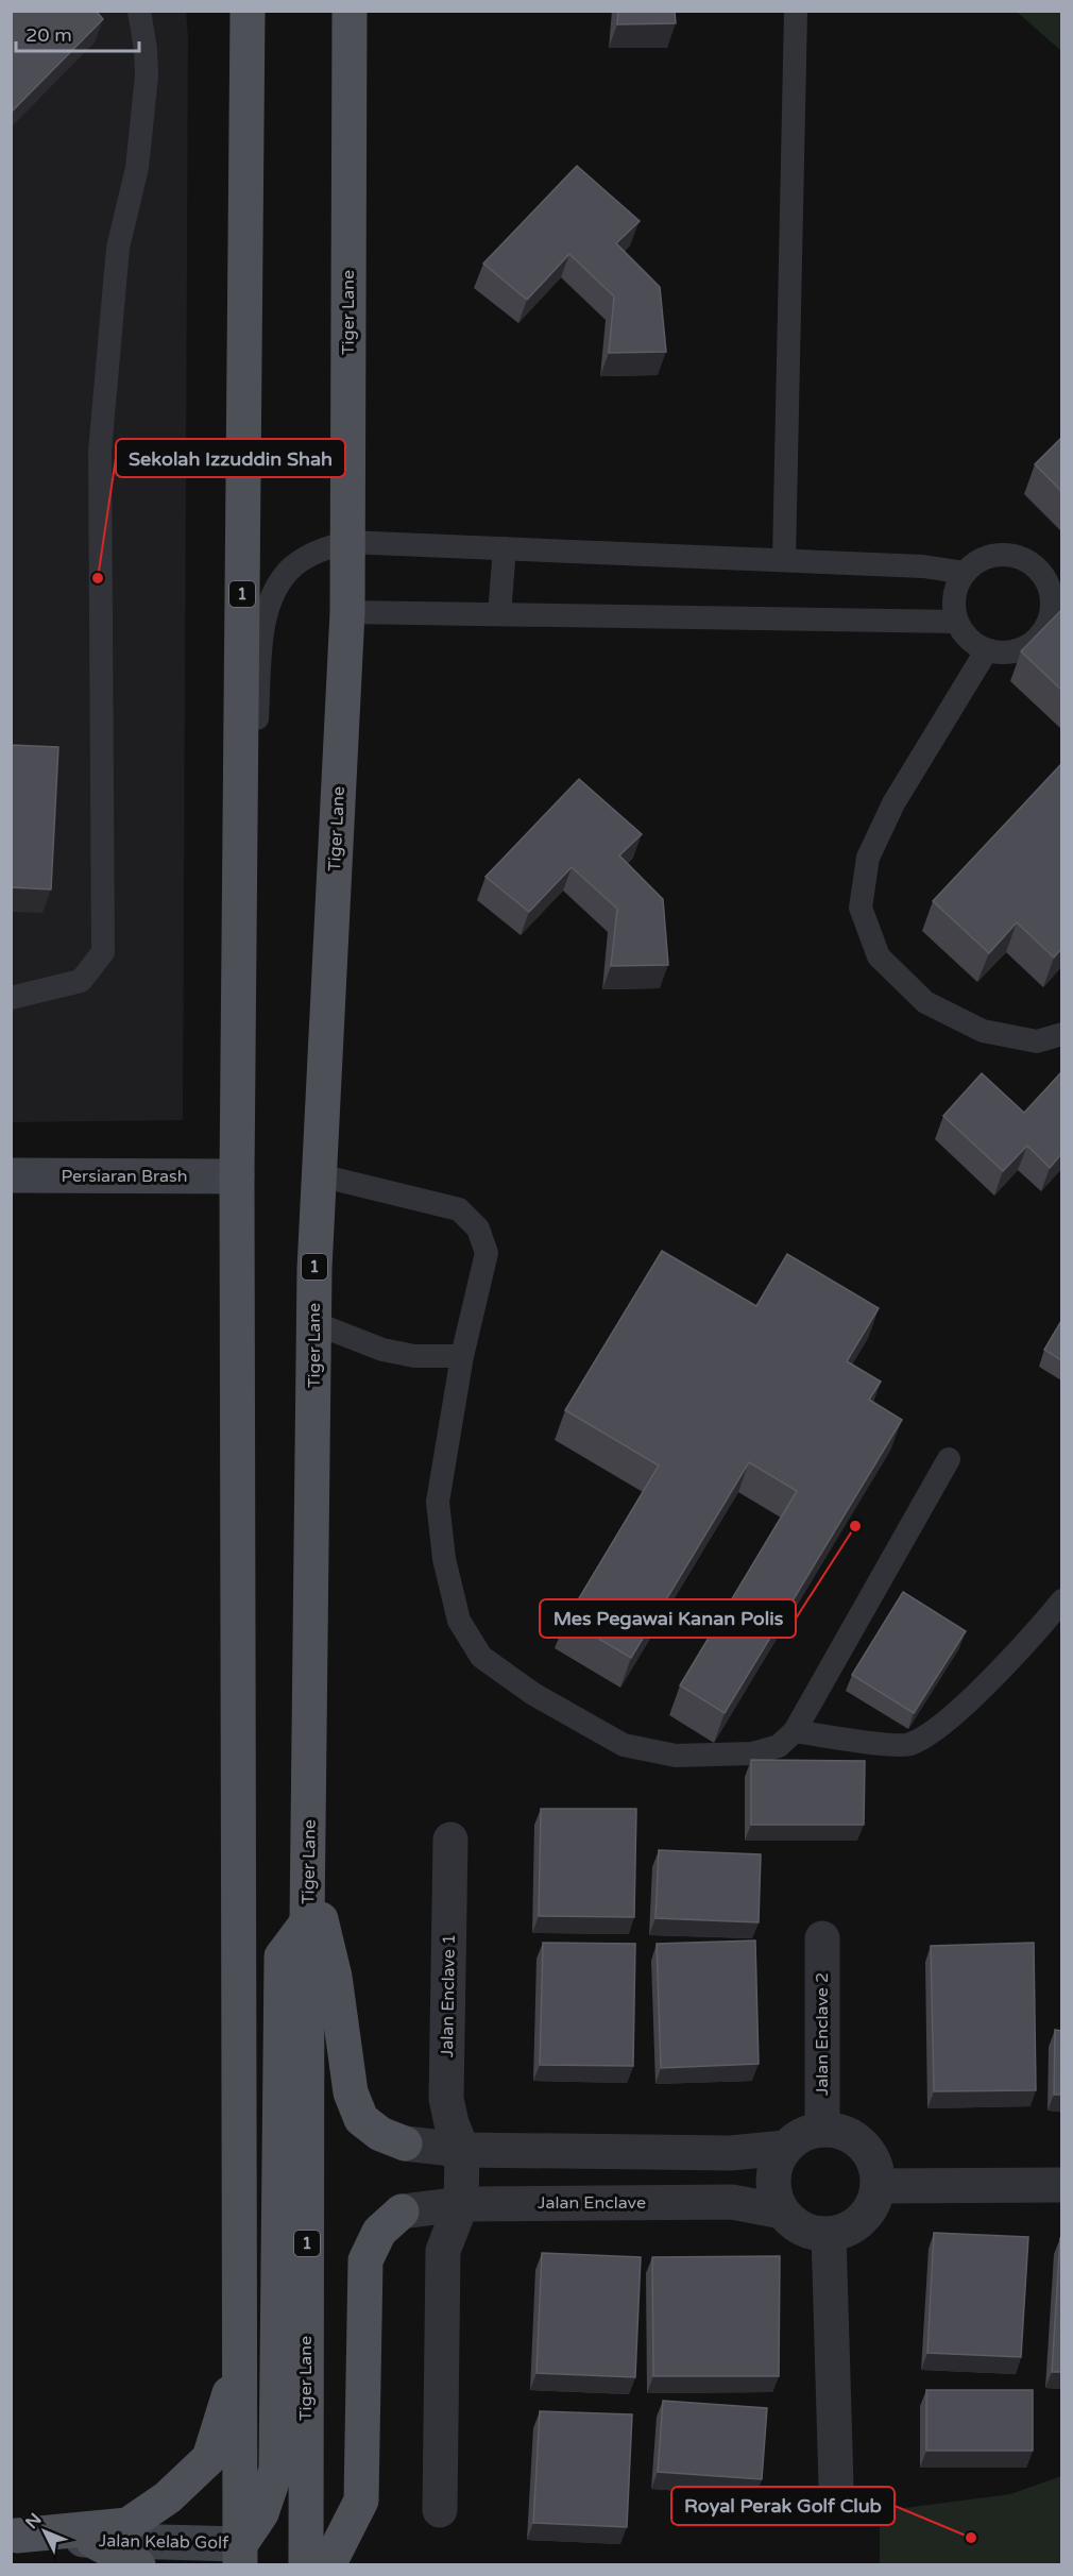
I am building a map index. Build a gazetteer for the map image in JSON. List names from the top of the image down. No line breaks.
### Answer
{"streets":{"main road":["Tiger Lane","1"],"street":["Persiaran Brash","Jalan Enclave 1","Jalan Enclave 2","Jalan Enclave","Jalan Kelab Golf"]},"crossings":[["1","Persiaran Brash"],["1","Jalan Kelab Golf"],["Jalan Enclave 2","Jalan Enclave"]],"places":["Sekolah Izzuddin Shah","Mes Pegawai Kanan Polis","Royal Perak Golf Club"],"scale_bar":"20 m","north":"top left"}
